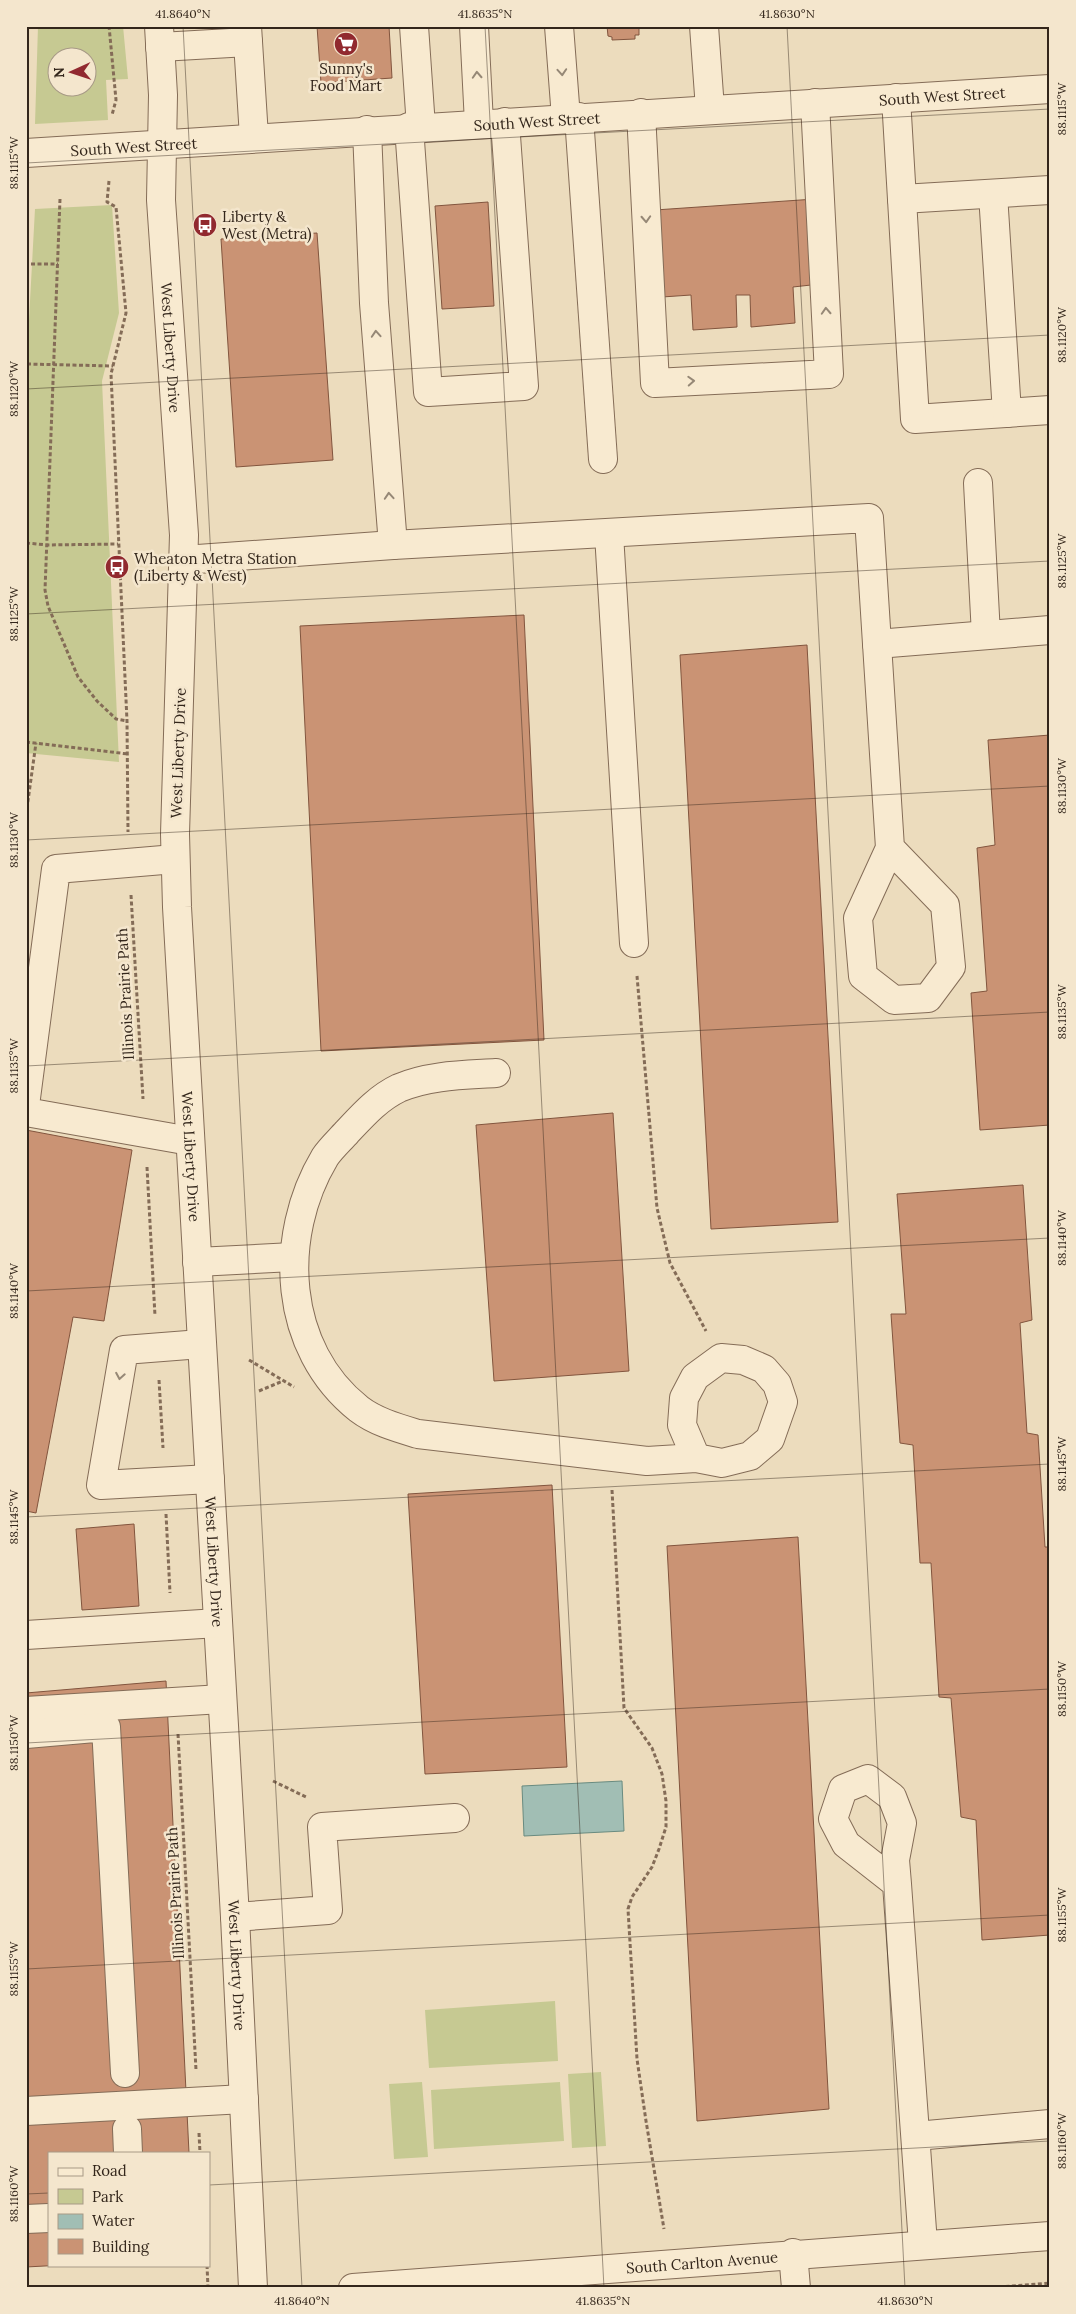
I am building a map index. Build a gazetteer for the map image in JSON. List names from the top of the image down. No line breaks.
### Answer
{"streets":{"street":["South West Street","West Liberty Drive","South Carlton Avenue"],"path":["Illinois Prairie Path"]},"crossings":[["South West Street","West Liberty Drive"]],"places":{"supermarket":["Sunny's Food Mart"],"bus stop":["Liberty & West (Metra)","Wheaton Metra Station (Liberty & West)"]},"legend":["Road","Park","Water","Building"],"north":"left","coordinates":["41.8640°N","41.8635°N","41.8630°N","88.1115°W","88.1120°W","88.1125°W","88.1130°W","88.1135°W","88.1140°W","88.1145°W","88.1150°W","88.1155°W","88.1160°W"]}
